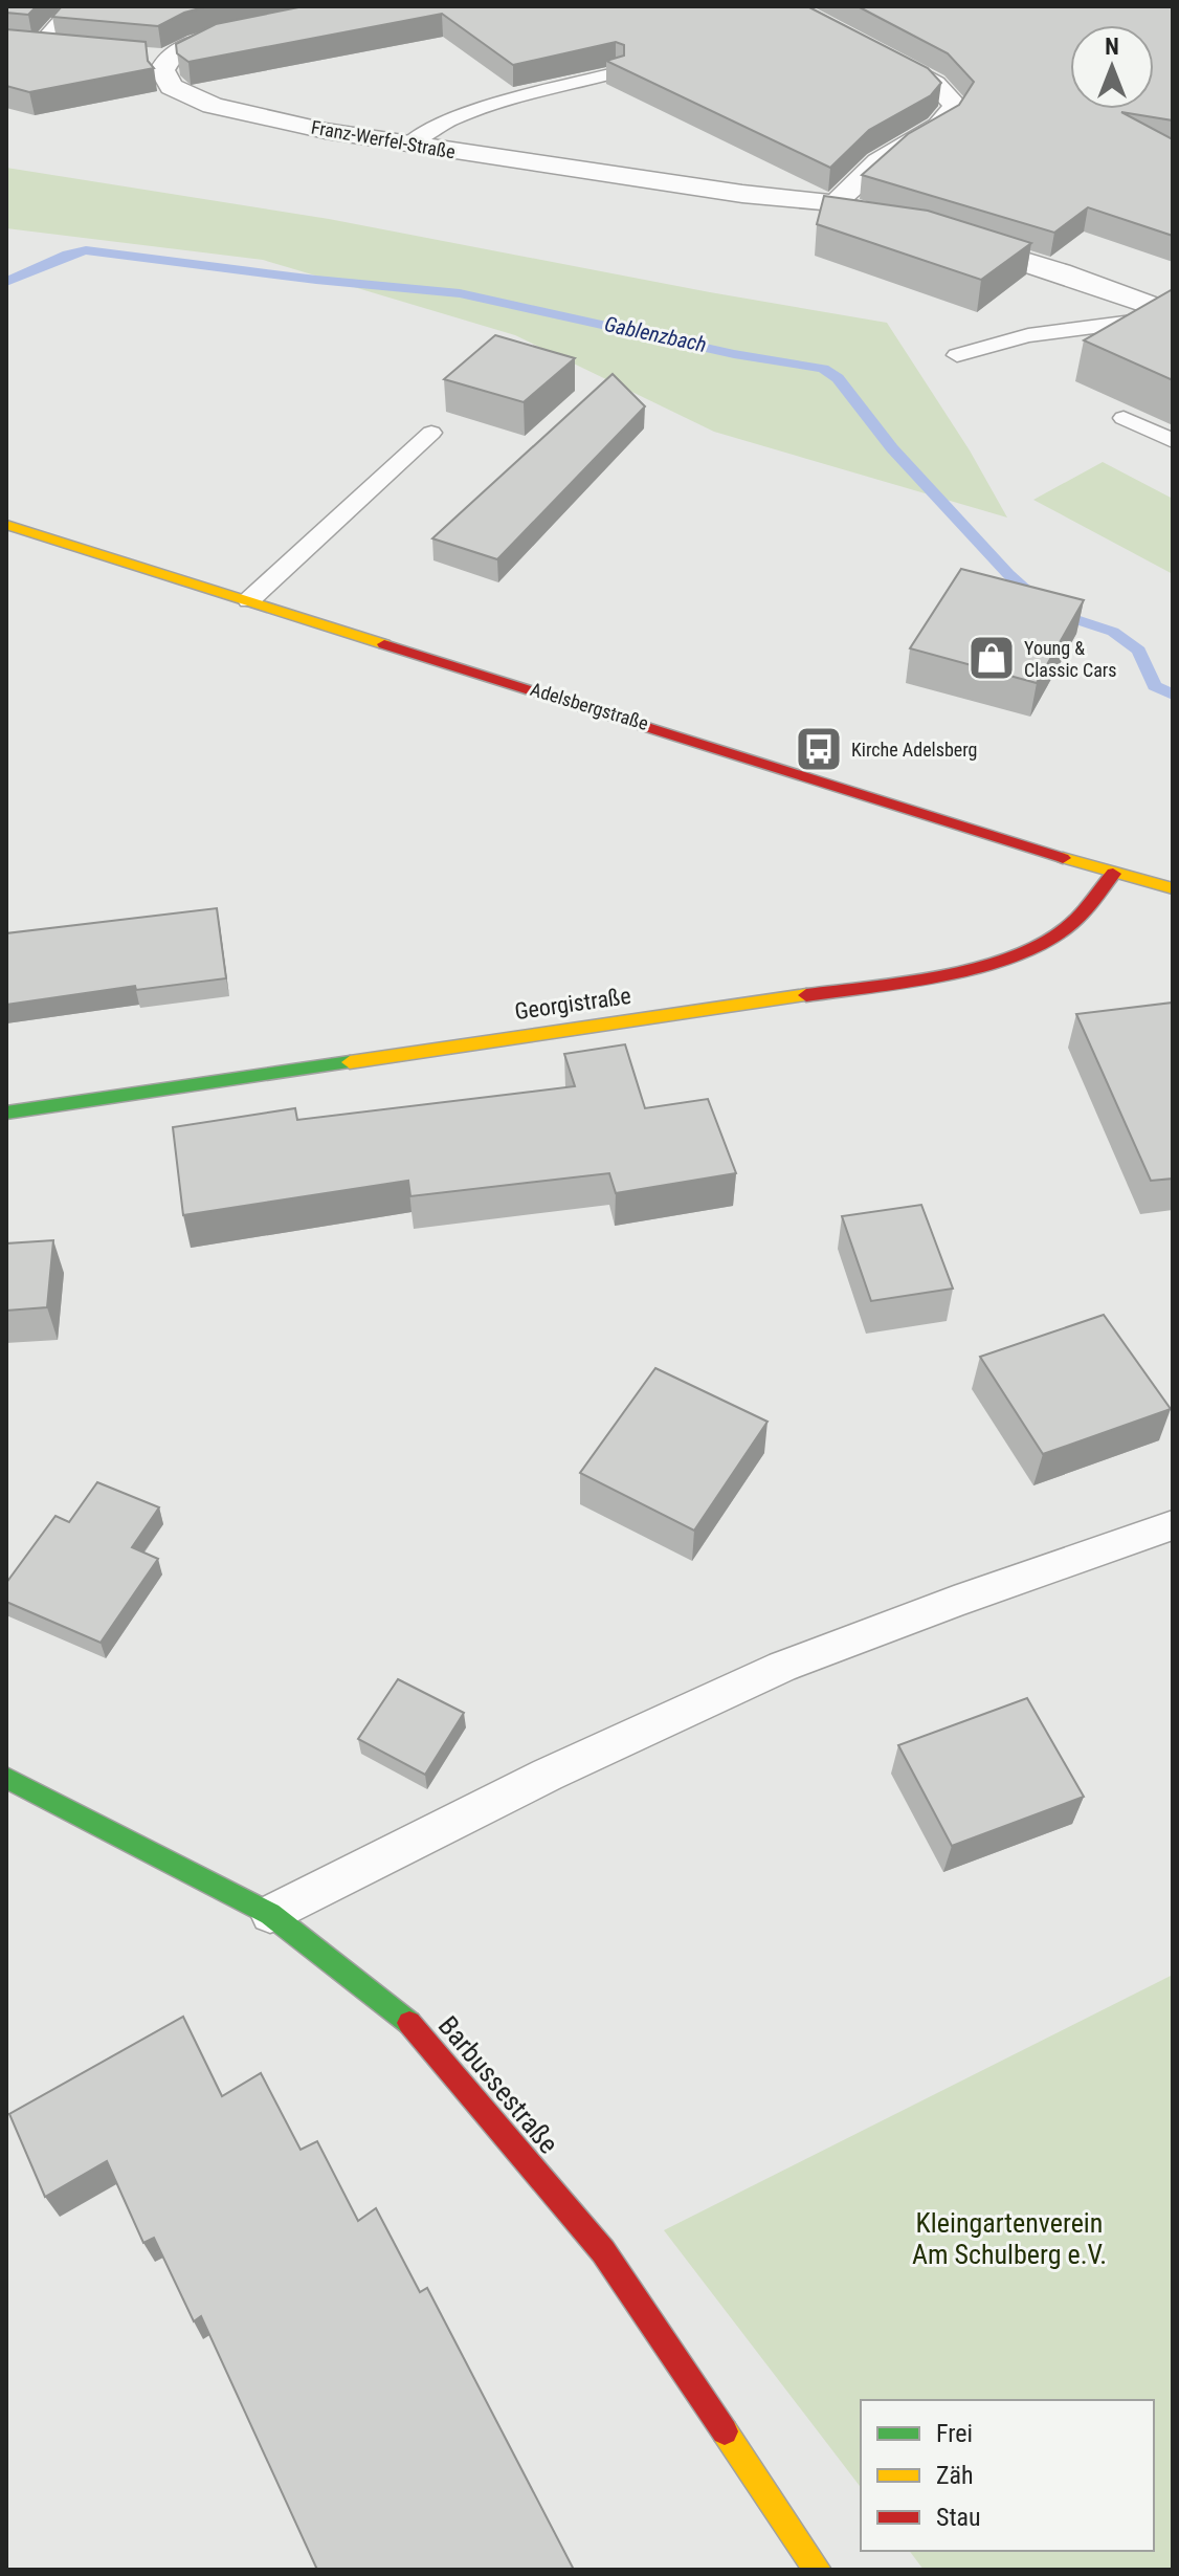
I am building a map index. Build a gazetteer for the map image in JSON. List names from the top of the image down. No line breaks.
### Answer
{"streets":{"street":["Franz-Werfel-Straße","Adelsbergstraße","Georgistraße","Barbussestraße"]},"crossings":[["Adelsbergstraße","Georgistraße"]],"water":["Gablenzbach"],"parks":["Kleingartenverein Am Schulberg e.V."],"places":{"shop":["Young & Classic Cars"],"bus stop":["Kirche Adelsberg"]},"legend":["Frei","Zäh","Stau"],"north":"top"}
